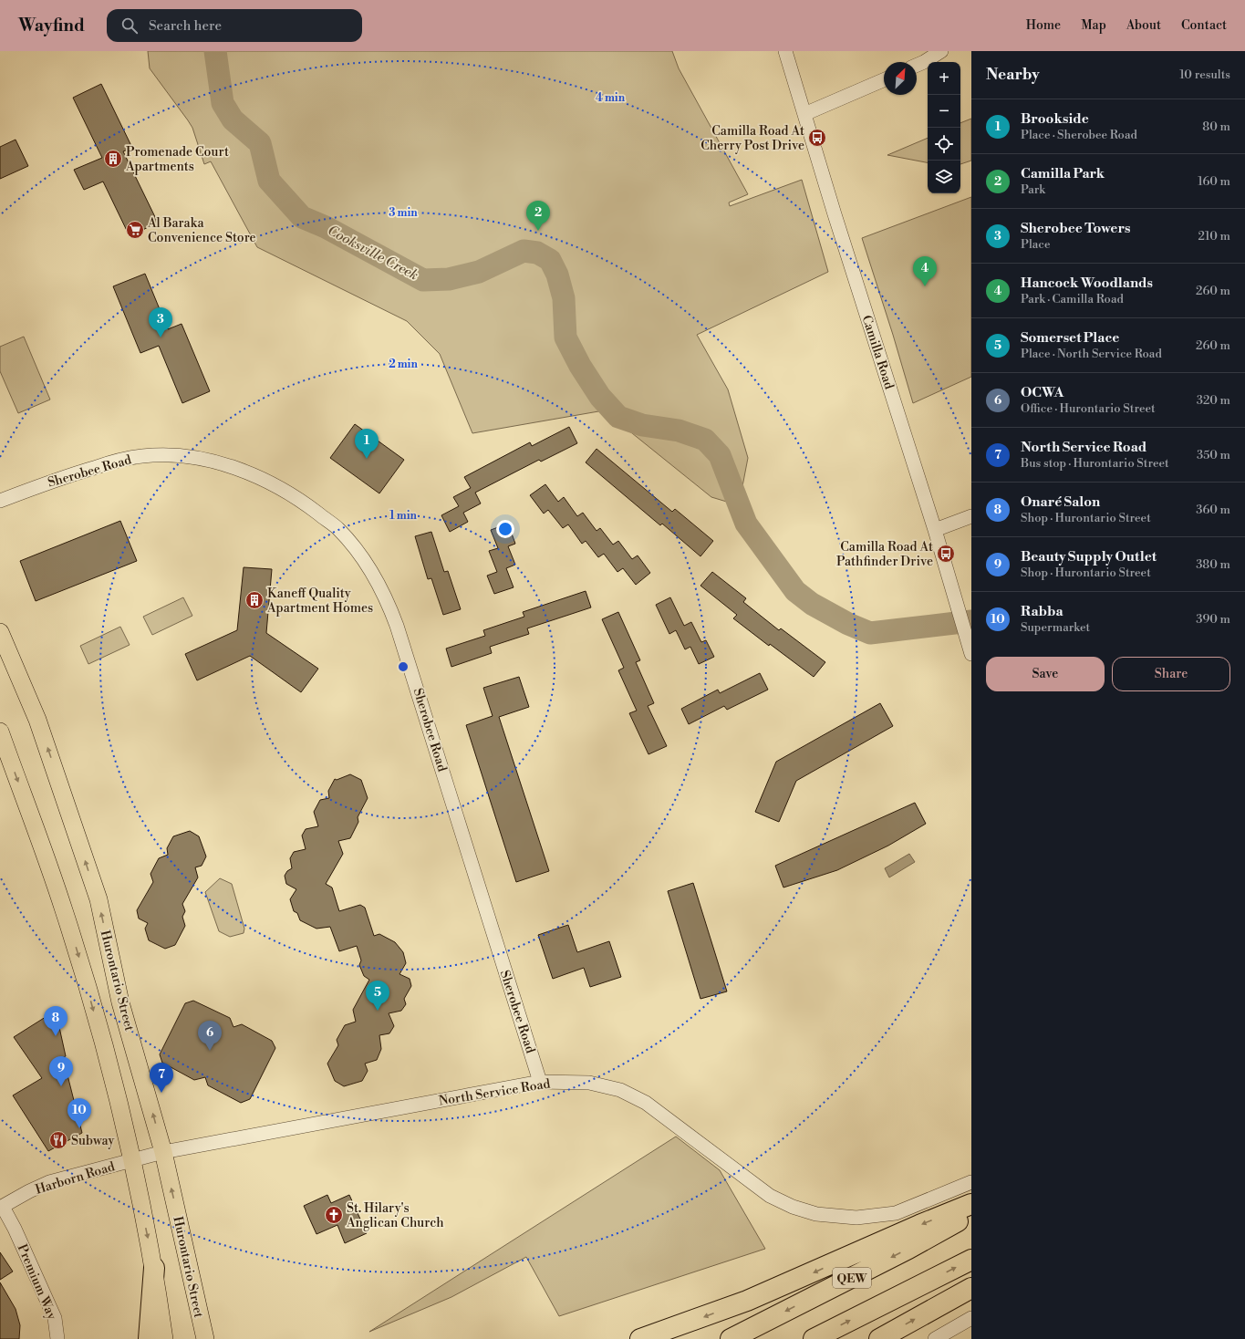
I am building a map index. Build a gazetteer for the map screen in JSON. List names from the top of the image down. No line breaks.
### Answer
{"streets":{"highway":["QEW"],"main road":["Hurontario Street"],"street":["Camilla Road","Sherobee Road","North Service Road","Harborn Road","Premium Way"]},"crossings":[["Sherobee Road","North Service Road"],["Hurontario Street","North Service Road"],["North Service Road","Harborn Road"],["Harborn Road","Premium Way"]],"water":["Cooksville Creek"],"places":{"bus stop":["Camilla Road At Cherry Post Drive","Camilla Road At Pathfinder Drive"],"building":["Promenade Court Apartments","Kaneff Quality Apartment Homes"],"supermarket":["Al Baraka Convenience Store"],"restaurant":["Subway"],"church":["St. Hilary's Anglican Church"]},"north":"top right","page":{"header":"Wayfind","search":"Search here","nav":["Home","Map","About","Contact"],"heading":["Nearby","10 results"],"map_buttons":["+","−"],"list":[{"mark":"1","name":"Brookside","note":"Place · Sherobee Road","value":"80 m"},{"mark":"2","name":"Camilla Park","note":"Park","value":"160 m"},{"mark":"3","name":"Sherobee Towers","note":"Place","value":"210 m"},{"mark":"4","name":"Hancock Woodlands","note":"Park · Camilla Road","value":"260 m"},{"mark":"5","name":"Somerset Place","note":"Place · North Service Road","value":"260 m"},{"mark":"6","name":"OCWA","note":"Office · Hurontario Street","value":"320 m"},{"mark":"7","name":"North Service Road","note":"Bus stop · Hurontario Street","value":"350 m"},{"mark":"8","name":"Onaré Salon","note":"Shop · Hurontario Street","value":"360 m"},{"mark":"9","name":"Beauty Supply Outlet","note":"Shop · Hurontario Street","value":"380 m"},{"mark":"10","name":"Rabba","note":"Supermarket","value":"390 m"}],"pins":["2","4","3","1","5","8","6","9","7","10"],"buttons":["Save","Share"]},"rings":["4 min","3 min","2 min","1 min"]}
